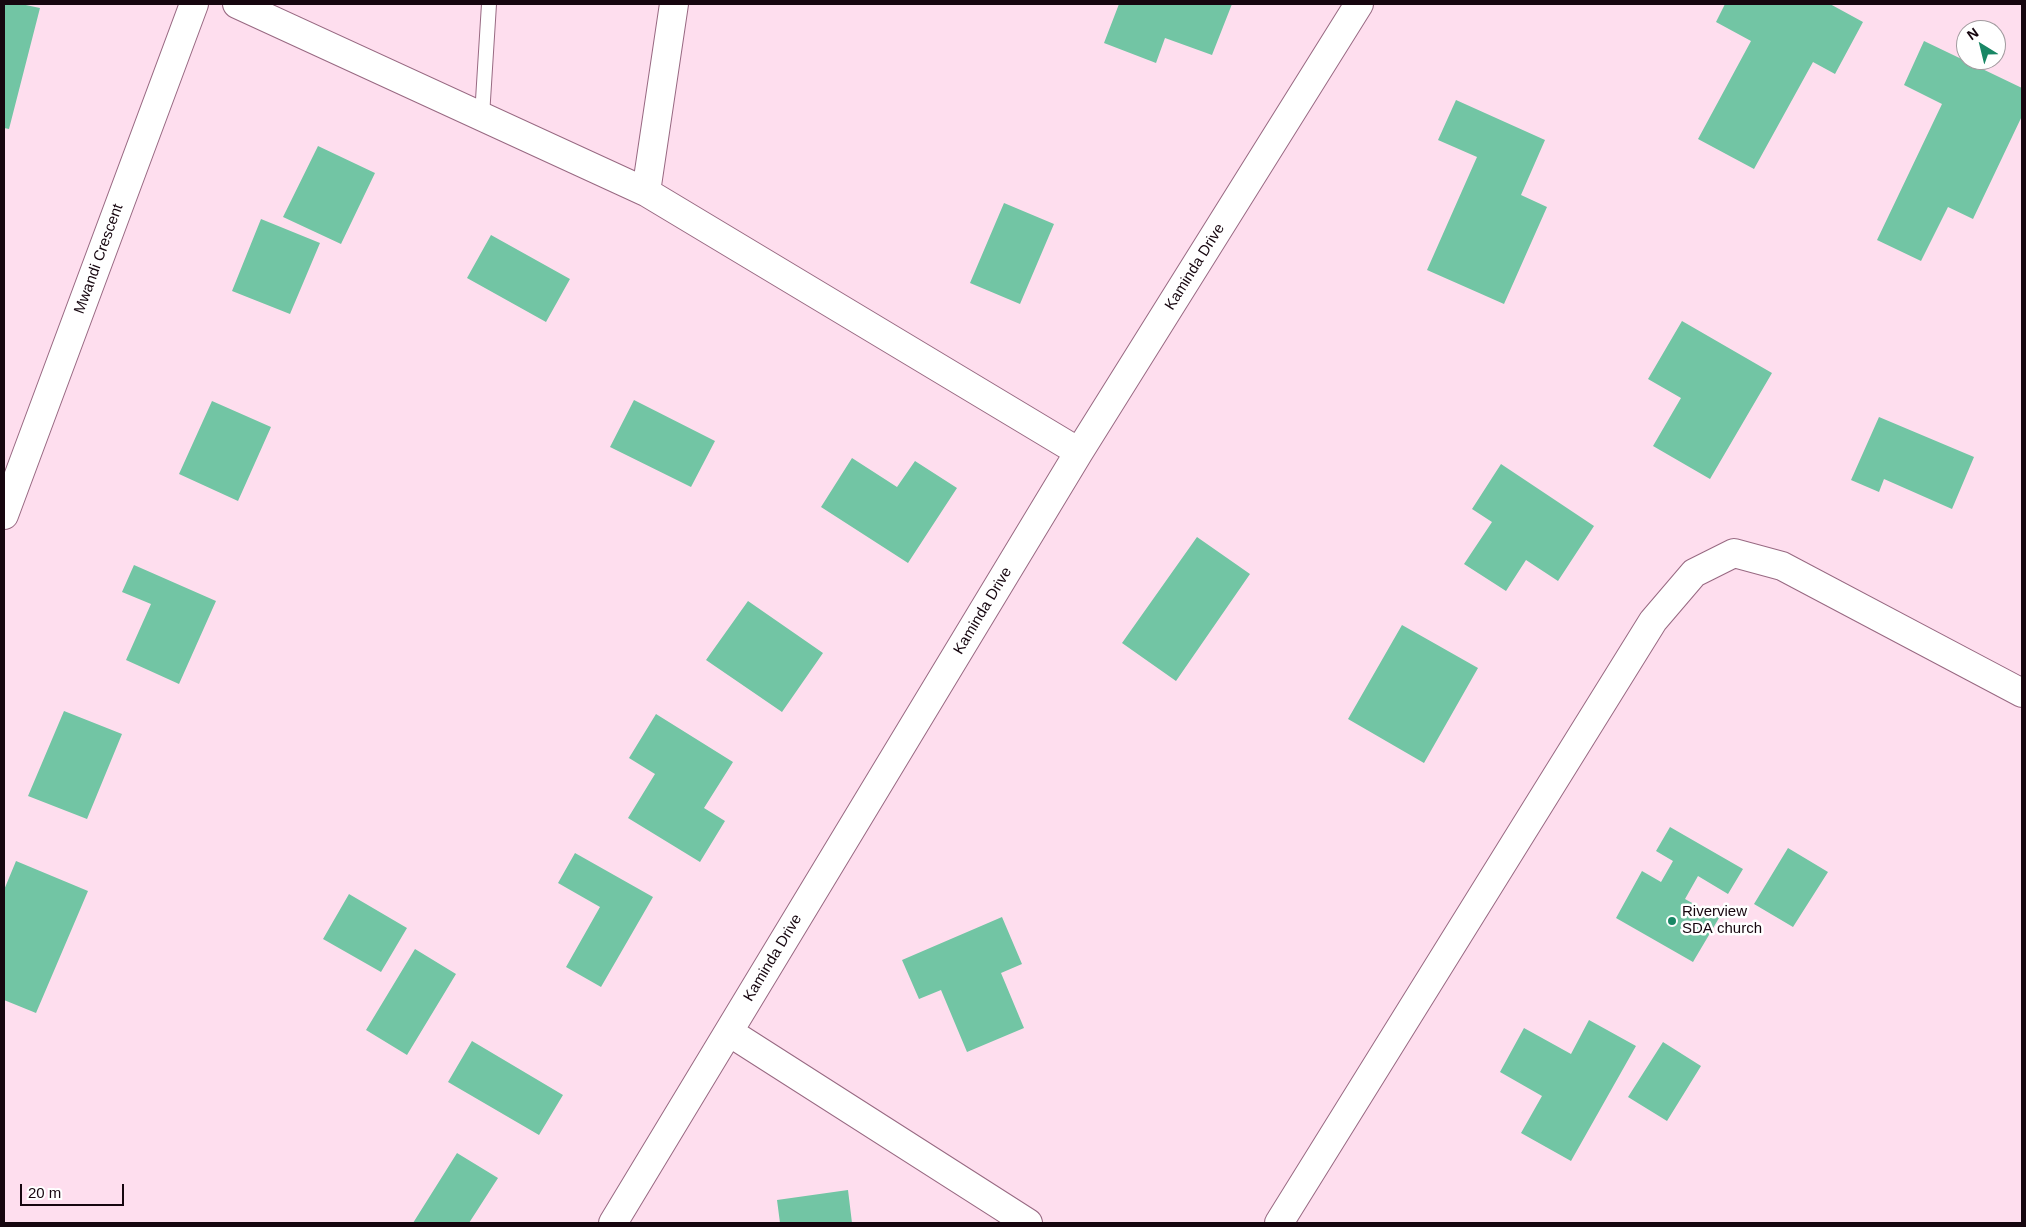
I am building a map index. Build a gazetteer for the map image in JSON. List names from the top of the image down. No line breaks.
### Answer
{"streets":{"street":["Mwandi Crescent","Kaminda Drive"]},"places":["Riverview SDA church"],"scale_bar":"20 m","north":"top left"}
